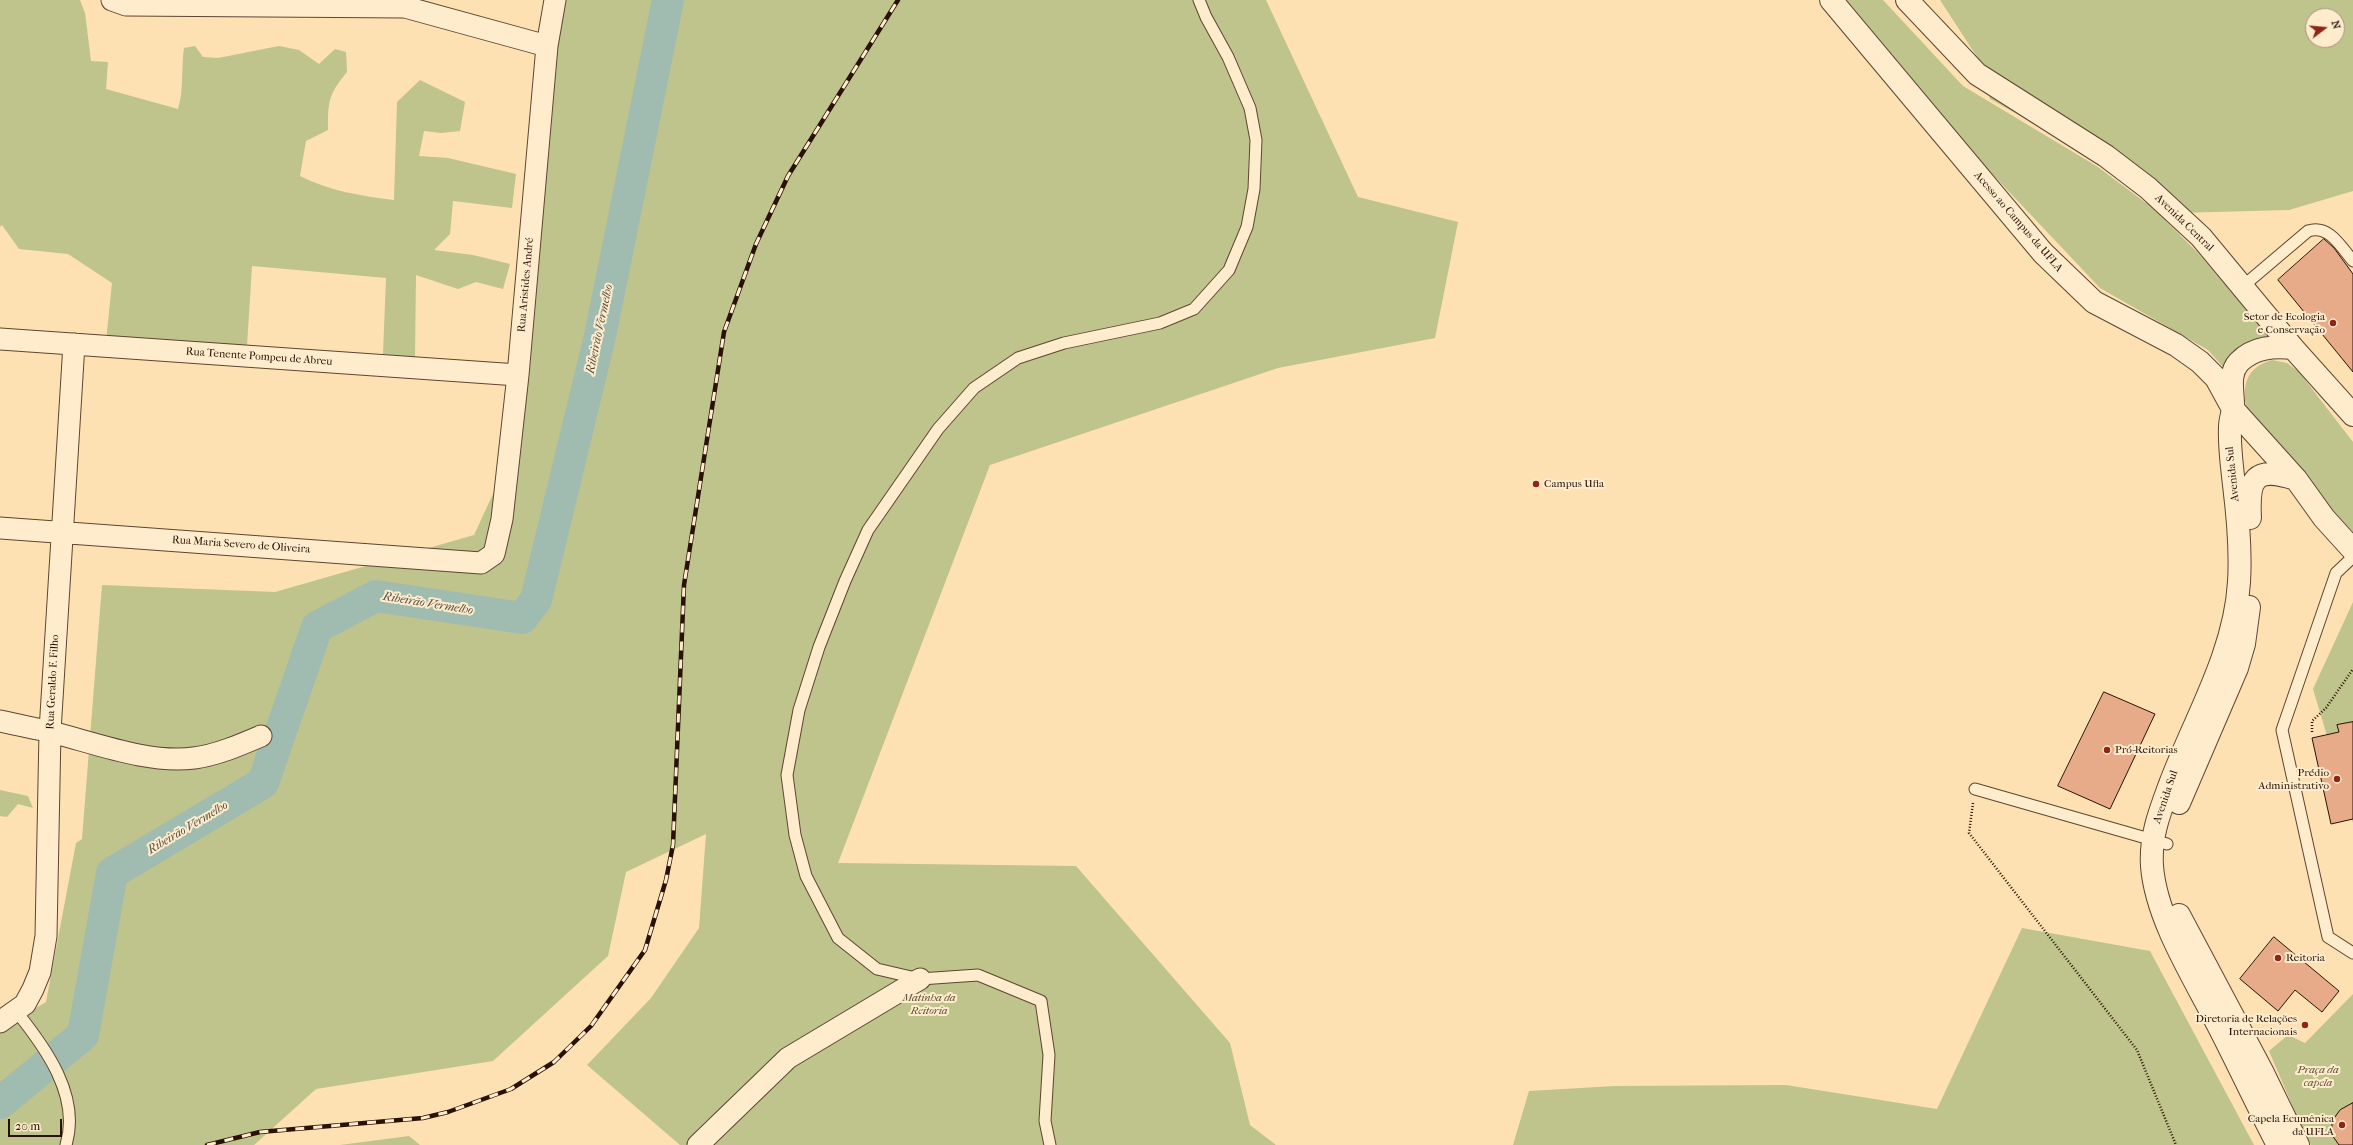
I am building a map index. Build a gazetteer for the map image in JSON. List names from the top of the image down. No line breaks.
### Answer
{"streets":{"street":["Acesso ao Campus da UFLA","Avenida Central","Rua Aristides André","Rua Tenente Pompeu de Abreu","Avenida Sul","Rua Maria Severo de Oliveira","Rua Geraldo F. Filho"]},"crossings":[["Acesso ao Campus da UFLA","Avenida Sul"],["Avenida Central","Avenida Sul"],["Rua Aristides André","Rua Tenente Pompeu de Abreu"],["Rua Aristides André","Rua Maria Severo de Oliveira"],["Rua Tenente Pompeu de Abreu","Rua Geraldo F. Filho"],["Rua Maria Severo de Oliveira","Rua Geraldo F. Filho"]],"water":["Ribeirão Vermelho"],"parks":["Matinha da Reitoria","Praça da capela"],"places":["Setor de Ecologia e Conservação","Campus Ufla","Pró-Reitorias","Prédio Administrativo","Reitoria","Diretoria de Relações Internacionais","Capela Ecumênica da UFLA"],"scale_bar":"20 m","north":"right"}
